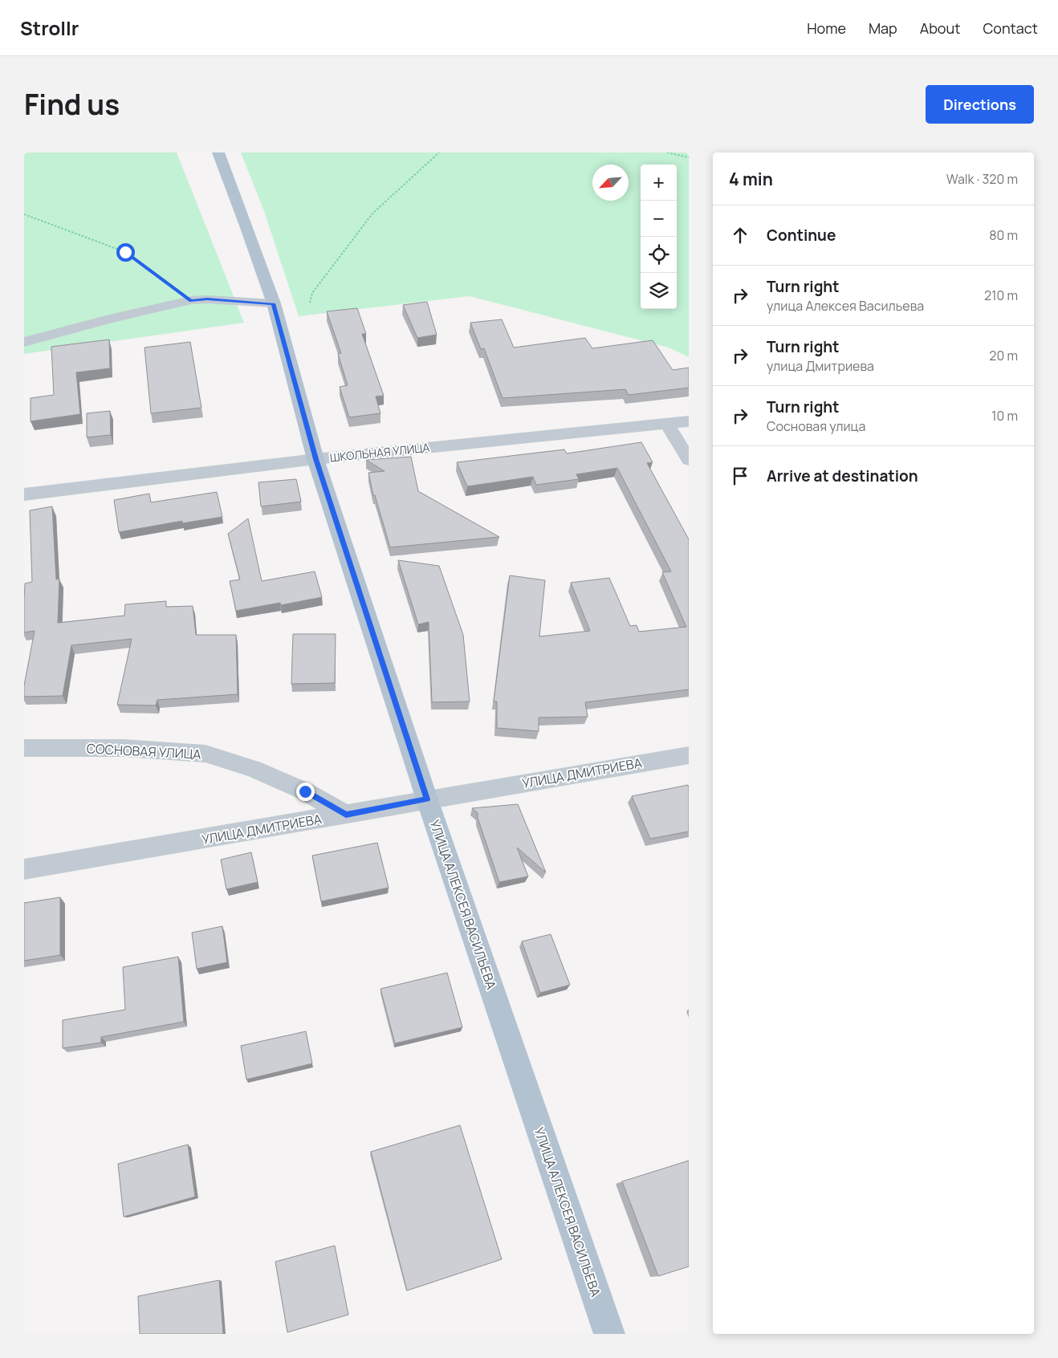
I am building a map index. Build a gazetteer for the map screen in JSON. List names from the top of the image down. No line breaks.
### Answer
{"streets":{"main road":["УЛИЦА АЛЕКСЕЯ ВАСИЛЬЕВА"],"street":["ШКОЛЬНАЯ УЛИЦА","СОСНОВАЯ УЛИЦА","УЛИЦА ДМИТРИЕВА"]},"crossings":[["ШКОЛЬНАЯ УЛИЦА","УЛИЦА АЛЕКСЕЯ ВАСИЛЬЕВА"],["СОСНОВАЯ УЛИЦА","УЛИЦА ДМИТРИЕВА"],["УЛИЦА ДМИТРИЕВА","УЛИЦА АЛЕКСЕЯ ВАСИЛЬЕВА"]],"north":"bottom left","page":{"header":"Strollr","nav":["Home","Map","About","Contact"],"title":"Find us","buttons":"Directions","heading":["4 min","Walk · 320 m"],"map_buttons":["+","−"],"list":[["Continue","80 m"],["Turn right","улица Алексея Васильева","210 m"],["Turn right","улица Дмитриева","20 m"],["Turn right","Сосновая улица","10 m"],"Arrive at destination"]}}
